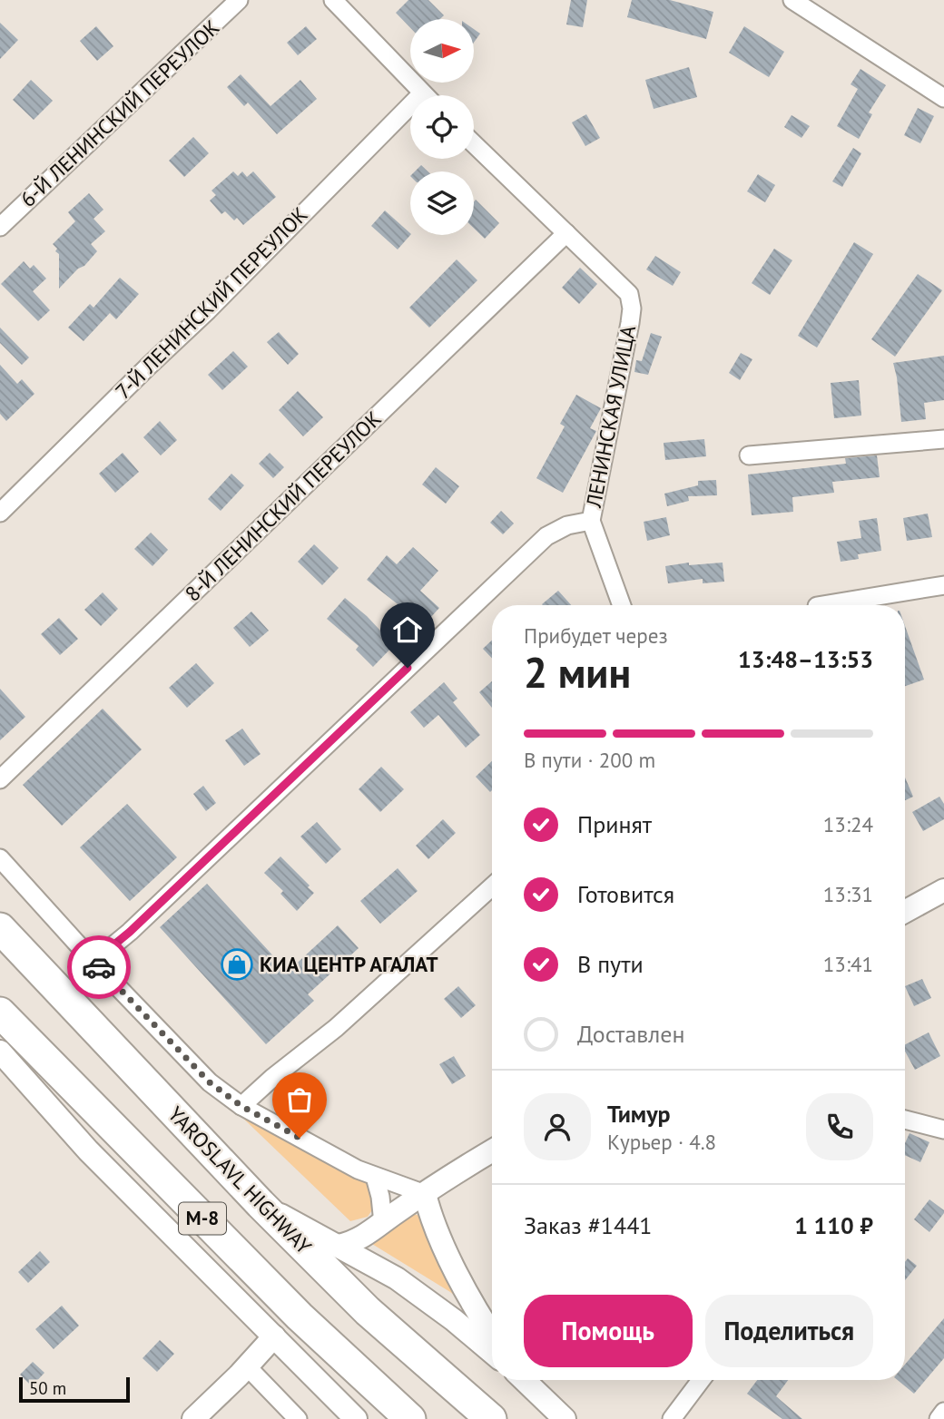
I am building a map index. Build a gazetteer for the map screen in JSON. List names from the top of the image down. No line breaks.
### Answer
{"streets":{"highway":["YAROSLAVL HIGHWAY","М-8"],"street":["6-Й ЛЕНИНСКИЙ ПЕРЕУЛОК","7-Й ЛЕНИНСКИЙ ПЕРЕУЛОК","ЛЕНИНСКАЯ УЛИЦА","8-Й ЛЕНИНСКИЙ ПЕРЕУЛОК"]},"crossings":[["ЛЕНИНСКАЯ УЛИЦА","8-Й ЛЕНИНСКИЙ ПЕРЕУЛОК"]],"places":{"shop":["КИА ЦЕНТР АГАЛАТ"]},"scale_bar":"50 m","north":"right","page":{"heading":["2 мин","Прибудет через","13:48–13:53"],"panel":["Тимур","Курьер · 4.8","Заказ #1441","1 110 ₽"],"bar":"В пути · 200 m","list":[["Принят","13:24"],["Готовится","13:31"],["В пути","13:41"],"Доставлен"],"buttons":["Помощь","Поделиться"],"scale":"50 m"}}
